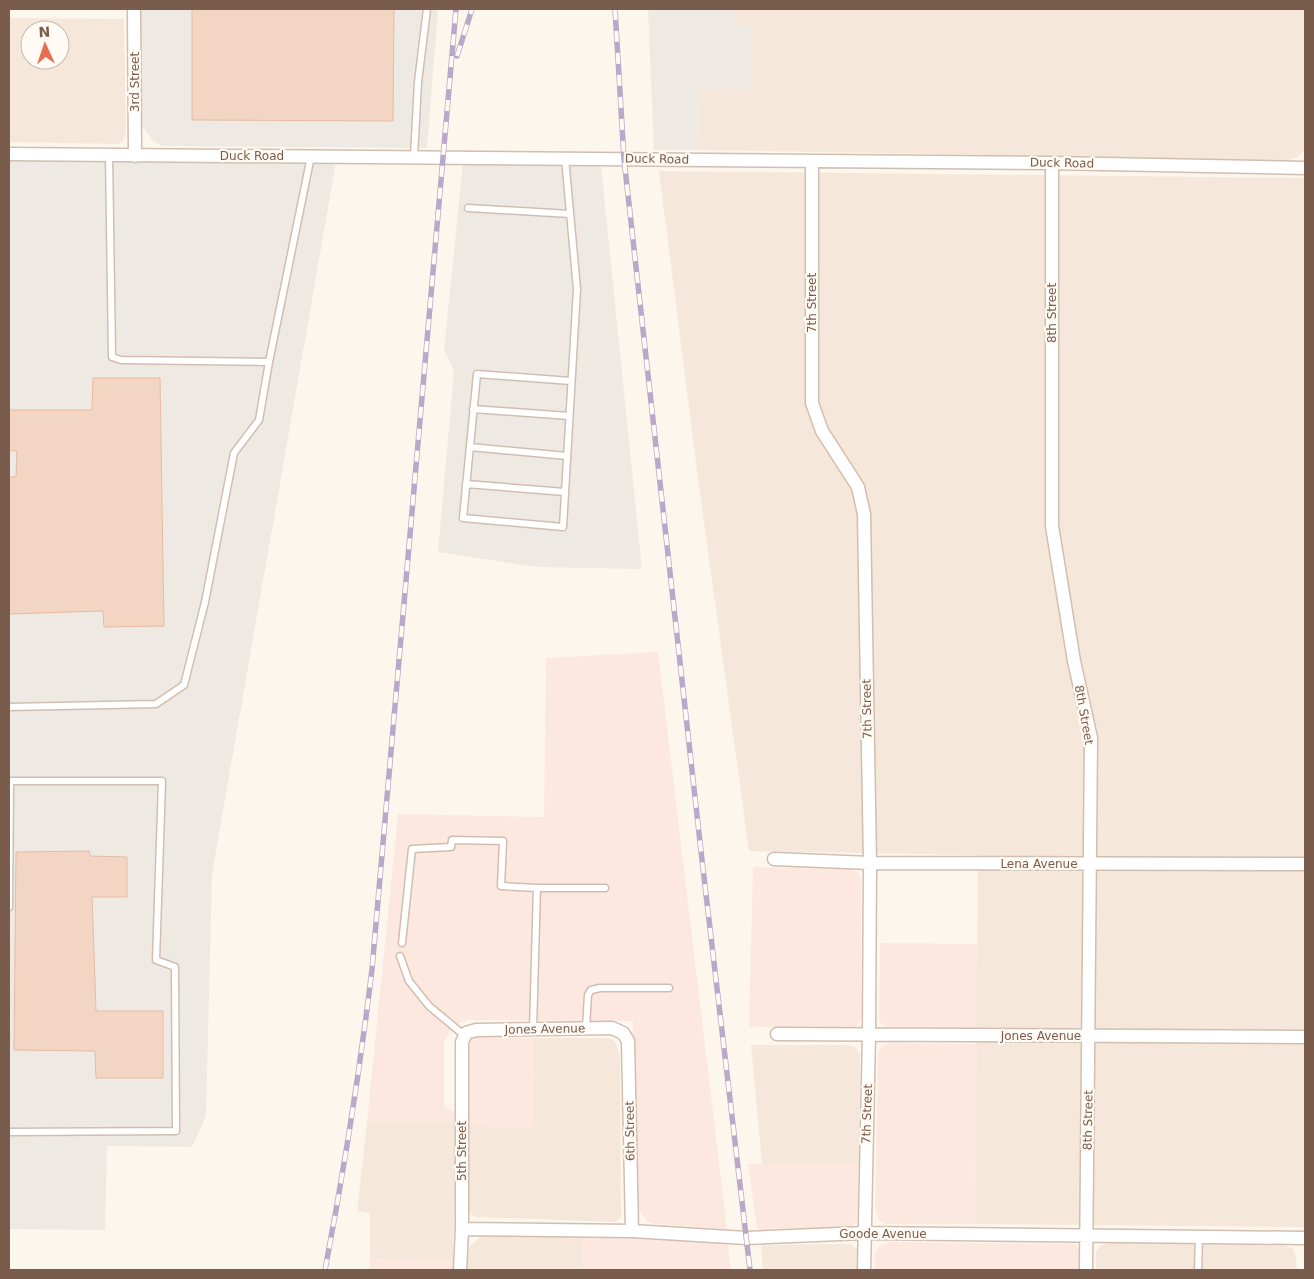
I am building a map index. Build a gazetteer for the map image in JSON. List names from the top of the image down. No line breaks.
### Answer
{"streets":{"street":["3rd Street","Duck Road","7th Street","8th Street","Lena Avenue","Jones Avenue","6th Street","5th Street","Goode Avenue"]},"crossings":[["3rd Street","Duck Road"],["Duck Road","7th Street"],["Duck Road","8th Street"],["7th Street","Lena Avenue"],["7th Street","Jones Avenue"],["7th Street","Goode Avenue"],["8th Street","Lena Avenue"],["8th Street","Jones Avenue"],["8th Street","Goode Avenue"],["Jones Avenue","6th Street"],["Jones Avenue","5th Street"],["6th Street","Goode Avenue"],["5th Street","Goode Avenue"]],"north":"top"}
